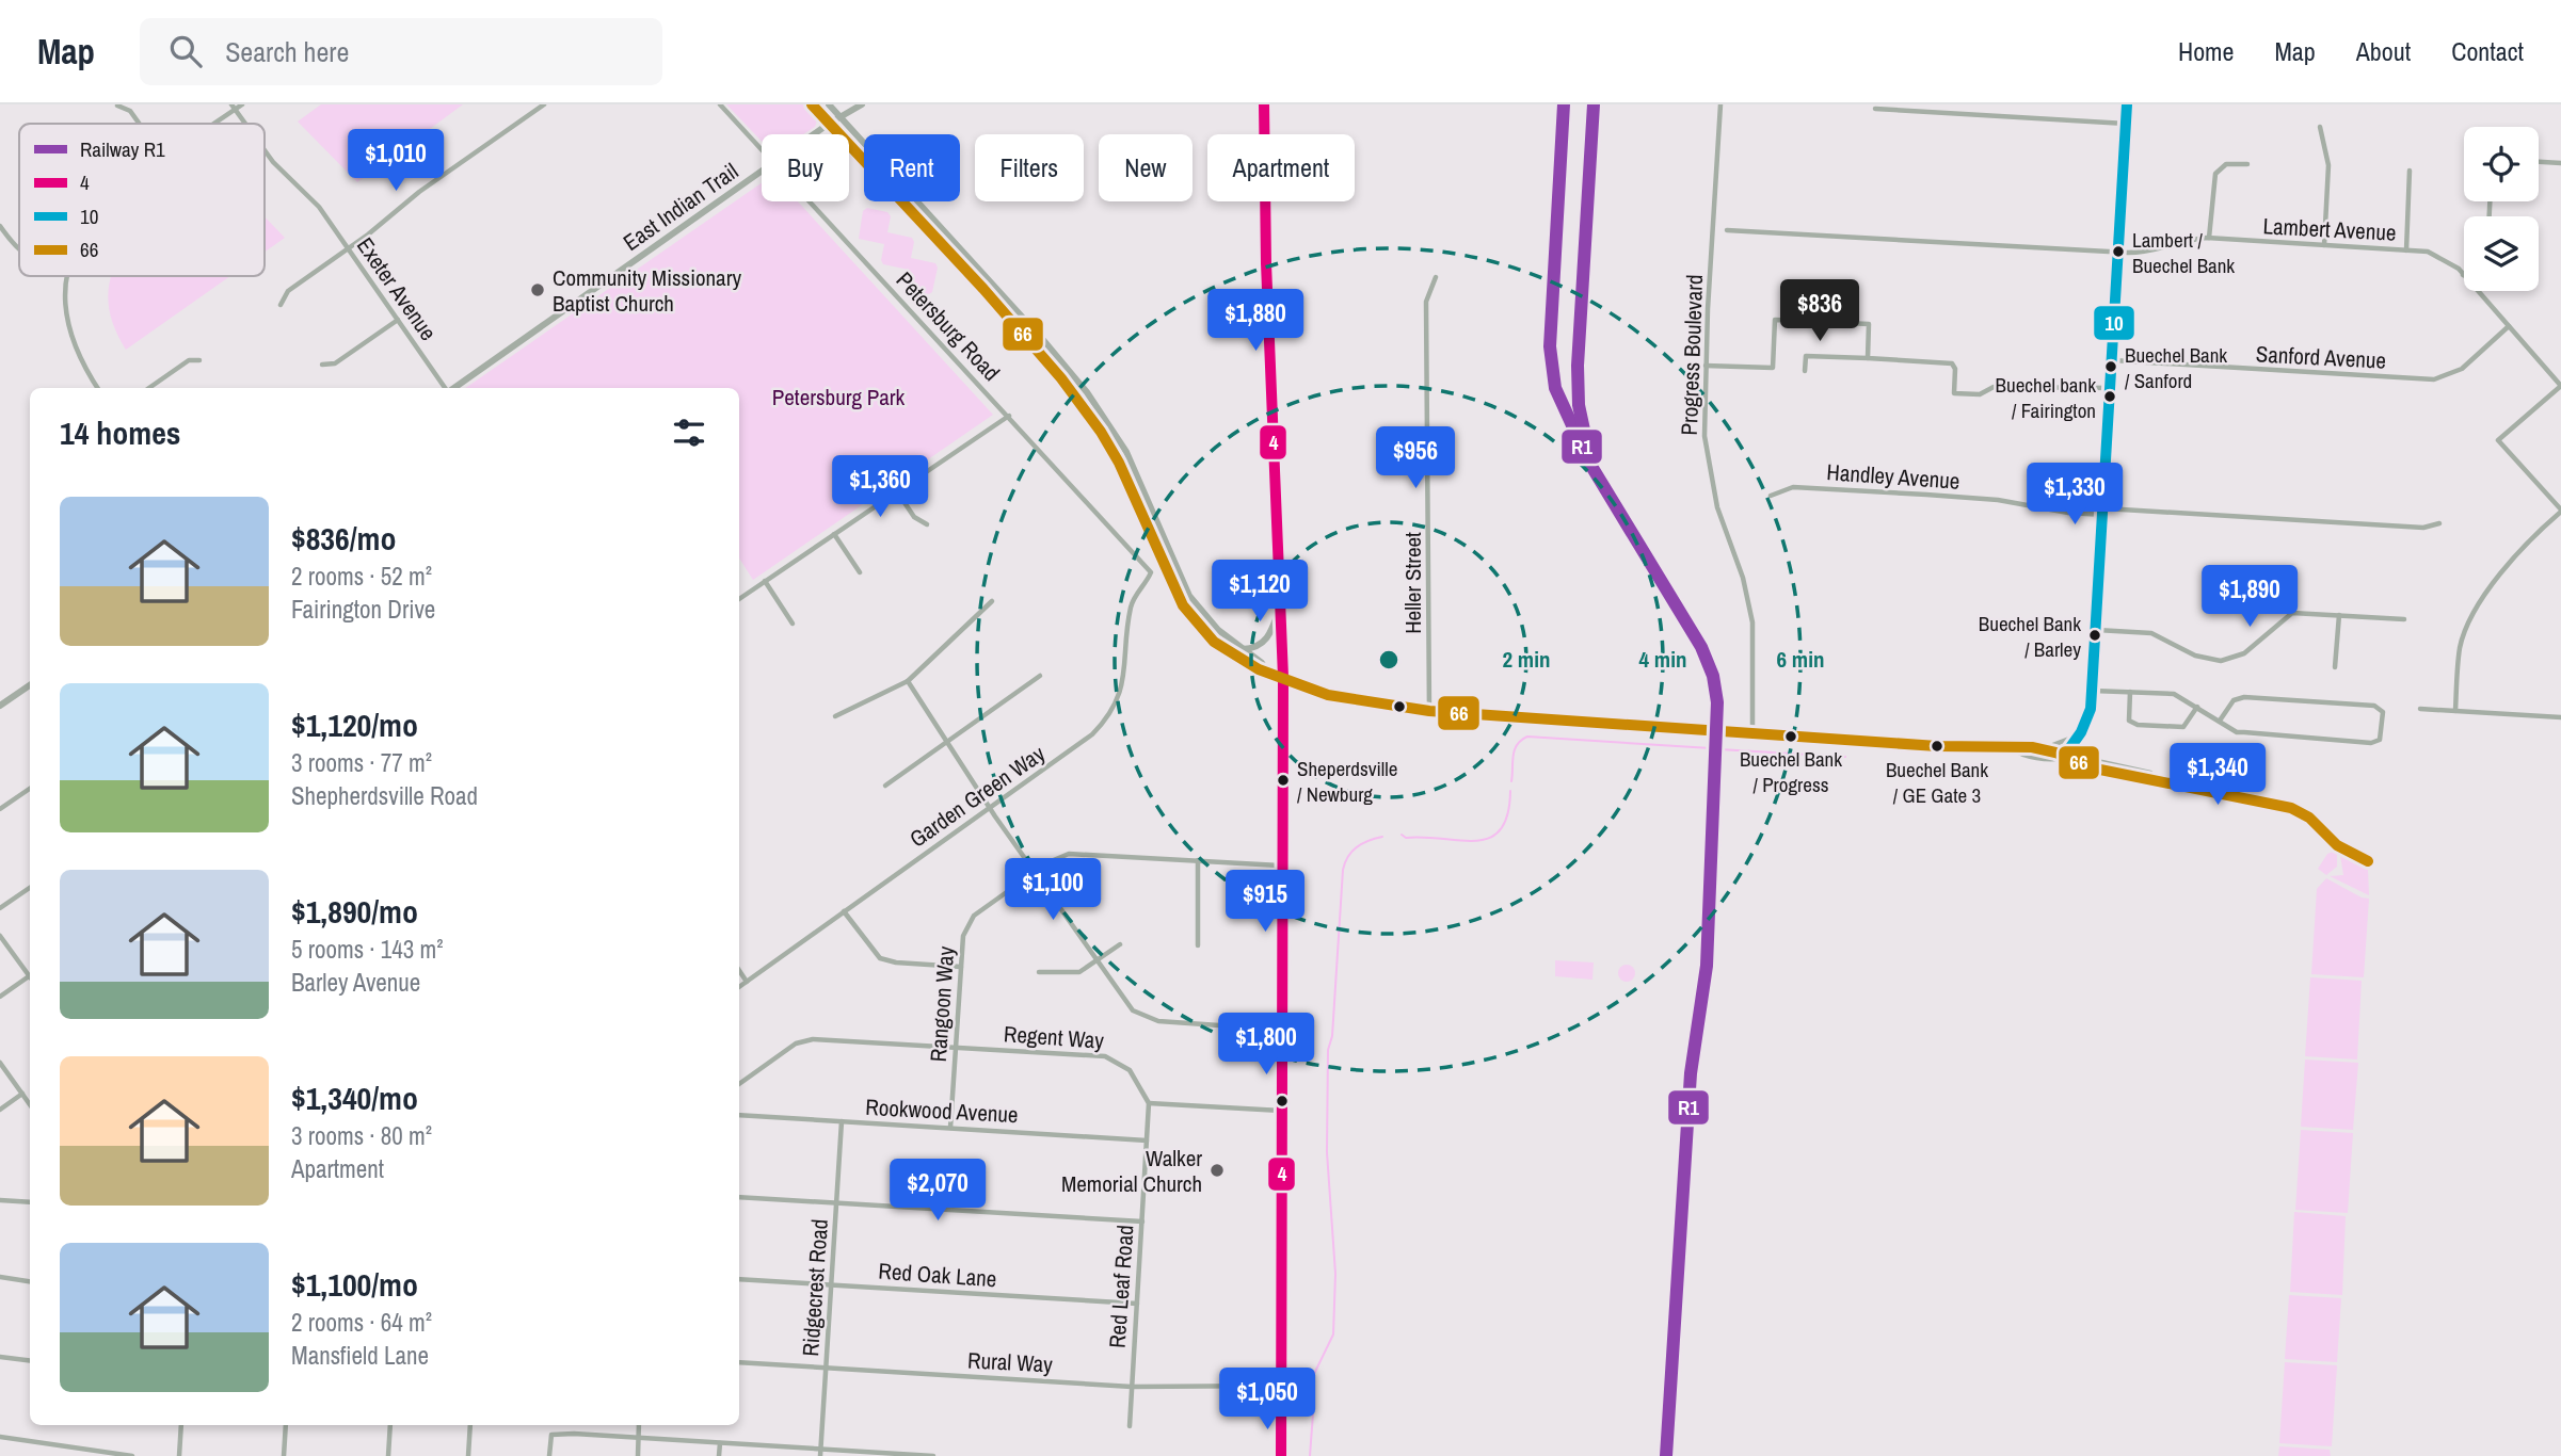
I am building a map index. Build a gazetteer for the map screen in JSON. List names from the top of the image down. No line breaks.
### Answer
{"streets":{"main road":["East Indian Trail"],"street":["Lambert Avenue","Exeter Avenue","Petersburg Road","Progress Boulevard","Sanford Avenue","Handley Avenue","Heller Street","Garden Green Way","Rangoon Way","Regent Way","Rookwood Avenue","Red Oak Lane","Red Leaf Road","Ridgecrest Road","Rural Way"]},"crossings":[["Lambert Avenue","Sanford Avenue"],["Petersburg Road","Garden Green Way"],["Rangoon Way","Regent Way"],["Rangoon Way","Rookwood Avenue"],["Regent Way","Red Leaf Road"],["Rookwood Avenue","Red Leaf Road"],["Rookwood Avenue","Ridgecrest Road"],["Red Oak Lane","Red Leaf Road"],["Red Oak Lane","Ridgecrest Road"],["Red Leaf Road","Rural Way"],["Ridgecrest Road","Rural Way"]],"parks":["Petersburg Park"],"places":["Lambert / Buechel Bank","Community Missionary Baptist Church","Buechel Bank / Sanford","Buechel bank / Fairington","Buechel Bank / Barley","Buechel Bank / Progress","Buechel Bank / GE Gate 3","Sheperdsville / Newburg","Walker Memorial Church"],"lines":["rail line R1","transit line 4","transit line 10","transit line 66"],"legend":["Railway R1","4","10","66"],"page":{"header":"Map","search":"Search here","nav":["Home","Map","About","Contact"],"price":["$1,010","$836","$1,880","$956","$1,360","$1,330","$1,120","$1,890","$1,340","$1,100","$915","$1,800","$2,070","$1,050"],"chip":["Buy","Rent","Filters","New","Apartment"],"heading":"14 homes","list":[{"name":"$836/mo","note":"2 rooms · 52 m² · Fairington Drive"},{"name":"$1,120/mo","note":"3 rooms · 77 m² · Shepherdsville Road"},{"name":"$1,890/mo","note":"5 rooms · 143 m² · Barley Avenue"},{"name":"$1,340/mo","note":"3 rooms · 80 m² · Apartment"},{"name":"$1,100/mo","note":"2 rooms · 64 m² · Mansfield Lane"}]},"rings":["2 min","4 min","6 min"]}
